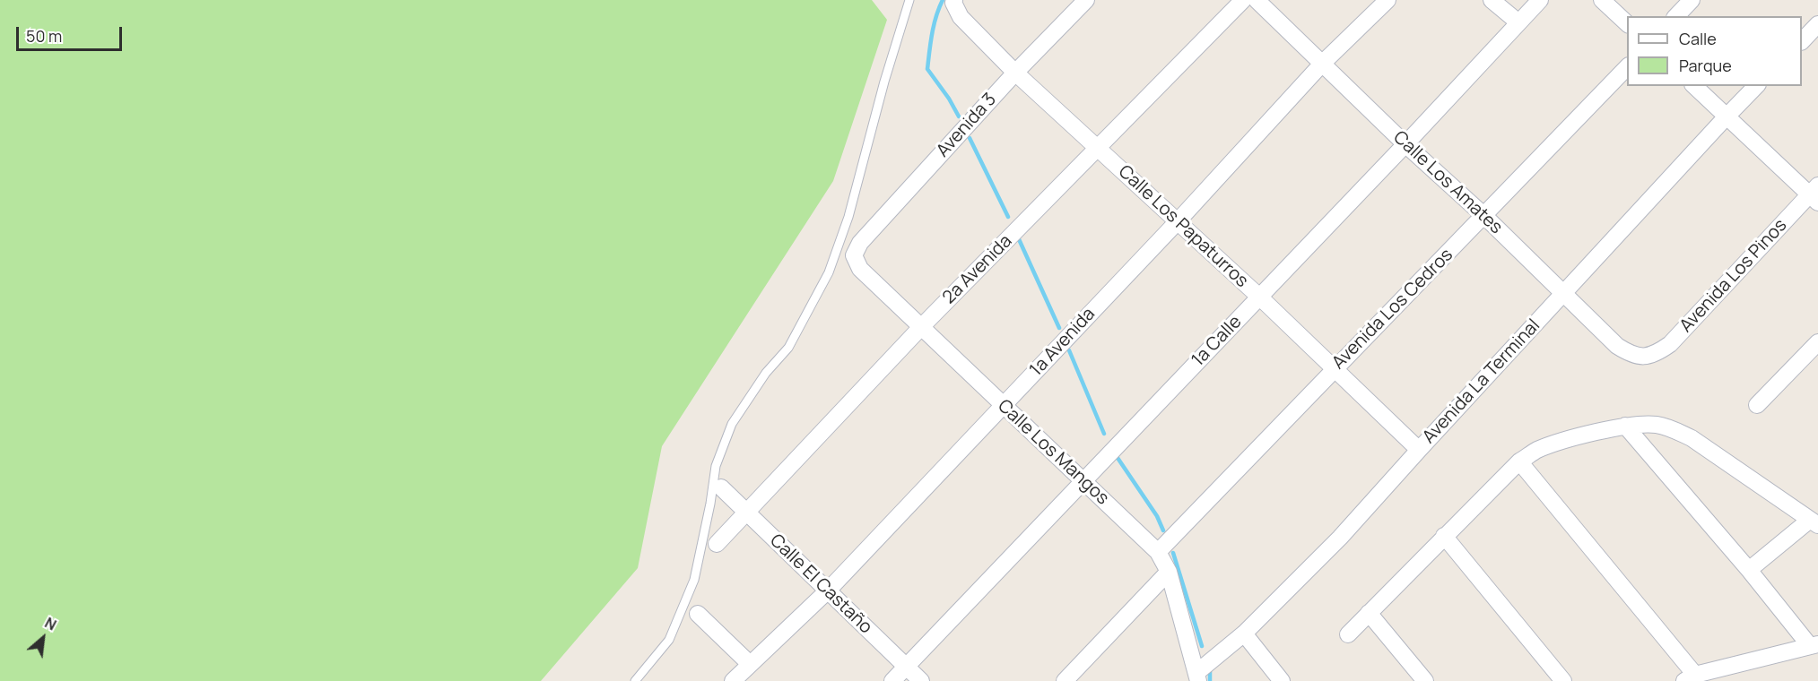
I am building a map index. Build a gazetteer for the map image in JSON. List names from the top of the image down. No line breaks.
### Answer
{"streets":{"street":["Avenida 3","Calle Los Amates","Calle Los Papaturros","2a Avenida","Avenida Los Pinos","Avenida Los Cedros","1a Calle","1a Avenida","Avenida La Terminal","Calle Los Mangos","Calle El Castaño"]},"crossings":[["Avenida 3","Calle Los Papaturros"],["Avenida 3","Calle Los Mangos"],["Calle Los Amates","Avenida Los Pinos"],["Calle Los Amates","Avenida Los Cedros"],["Calle Los Amates","1a Calle"],["Calle Los Amates","1a Avenida"],["Calle Los Amates","Avenida La Terminal"],["Calle Los Papaturros","2a Avenida"],["Calle Los Papaturros","Avenida Los Cedros"],["Calle Los Papaturros","1a Calle"],["Calle Los Papaturros","1a Avenida"],["Calle Los Papaturros","Avenida La Terminal"],["2a Avenida","Calle Los Mangos"],["2a Avenida","Calle El Castaño"],["Avenida Los Cedros","Calle Los Mangos"],["1a Calle","Calle Los Mangos"],["1a Calle","Calle El Castaño"],["1a Avenida","Calle Los Mangos"],["1a Avenida","Calle El Castaño"],["Avenida La Terminal","Calle Los Mangos"]],"legend":["Calle","Parque"],"scale_bar":"50 m","north":"top right"}
